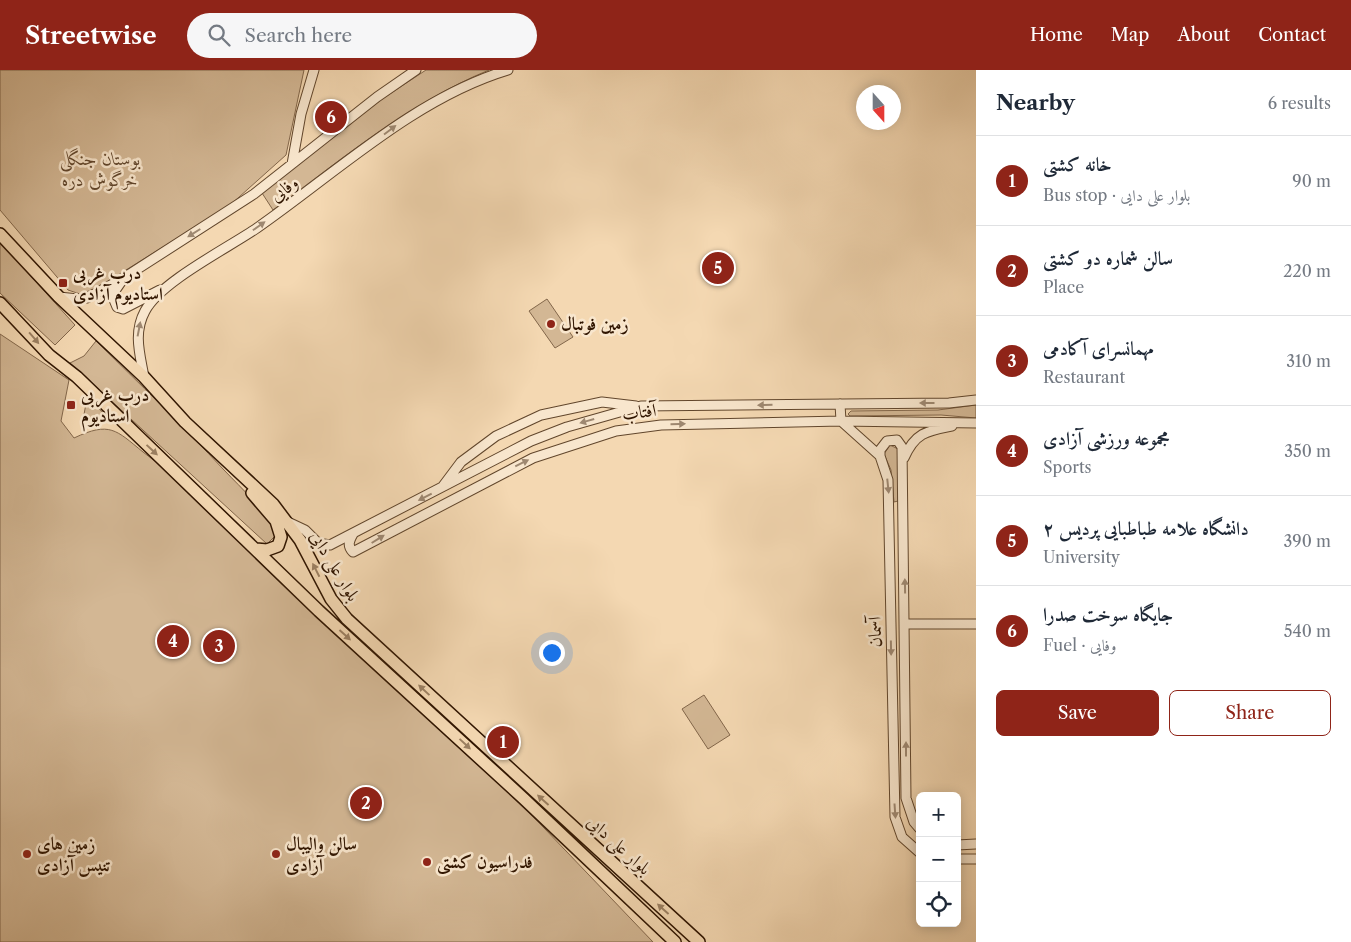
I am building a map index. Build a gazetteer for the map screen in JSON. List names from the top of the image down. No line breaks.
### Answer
{"streets":{"main road":["بلوار علی دایی"],"street":["وفایی","آفتاب","آسمان"]},"crossings":[["وفایی","بلوار علی دایی"],["آفتاب","بلوار علی دایی"]],"parks":["بوستان جنگلی خرگوش دره"],"places":{"transit":["درب غربی استادیوم آزادی","درب غربی استادیوم"],"other":["زمین فوتبال","زمین های تنیس آزادی","سالن والیبال آزادی","فدراسیون کشتی"]},"north":"bottom","page":{"header":"Streetwise","search":"Search here","nav":["Home","Map","About","Contact"],"heading":["Nearby","6 results"],"pins":["6","5","4","3","1","2"],"list":[{"mark":"1","name":"خانه کشتی","note":"Bus stop · بلوار علی دایی","value":"90 m"},{"mark":"2","name":"سالن شماره دو کشتی","note":"Place","value":"220 m"},{"mark":"3","name":"مهمانسرای آکادمی","note":"Restaurant","value":"310 m"},{"mark":"4","name":"مجموعه ورزشی آزادی","note":"Sports","value":"350 m"},{"mark":"5","name":"دانشگاه علامه طباطبایی پردیس ۲","note":"University","value":"390 m"},{"mark":"6","name":"جایگاه سوخت صدرا","note":"Fuel · وفایی","value":"540 m"}],"buttons":["Save","Share"],"map_buttons":["+","−"]}}
